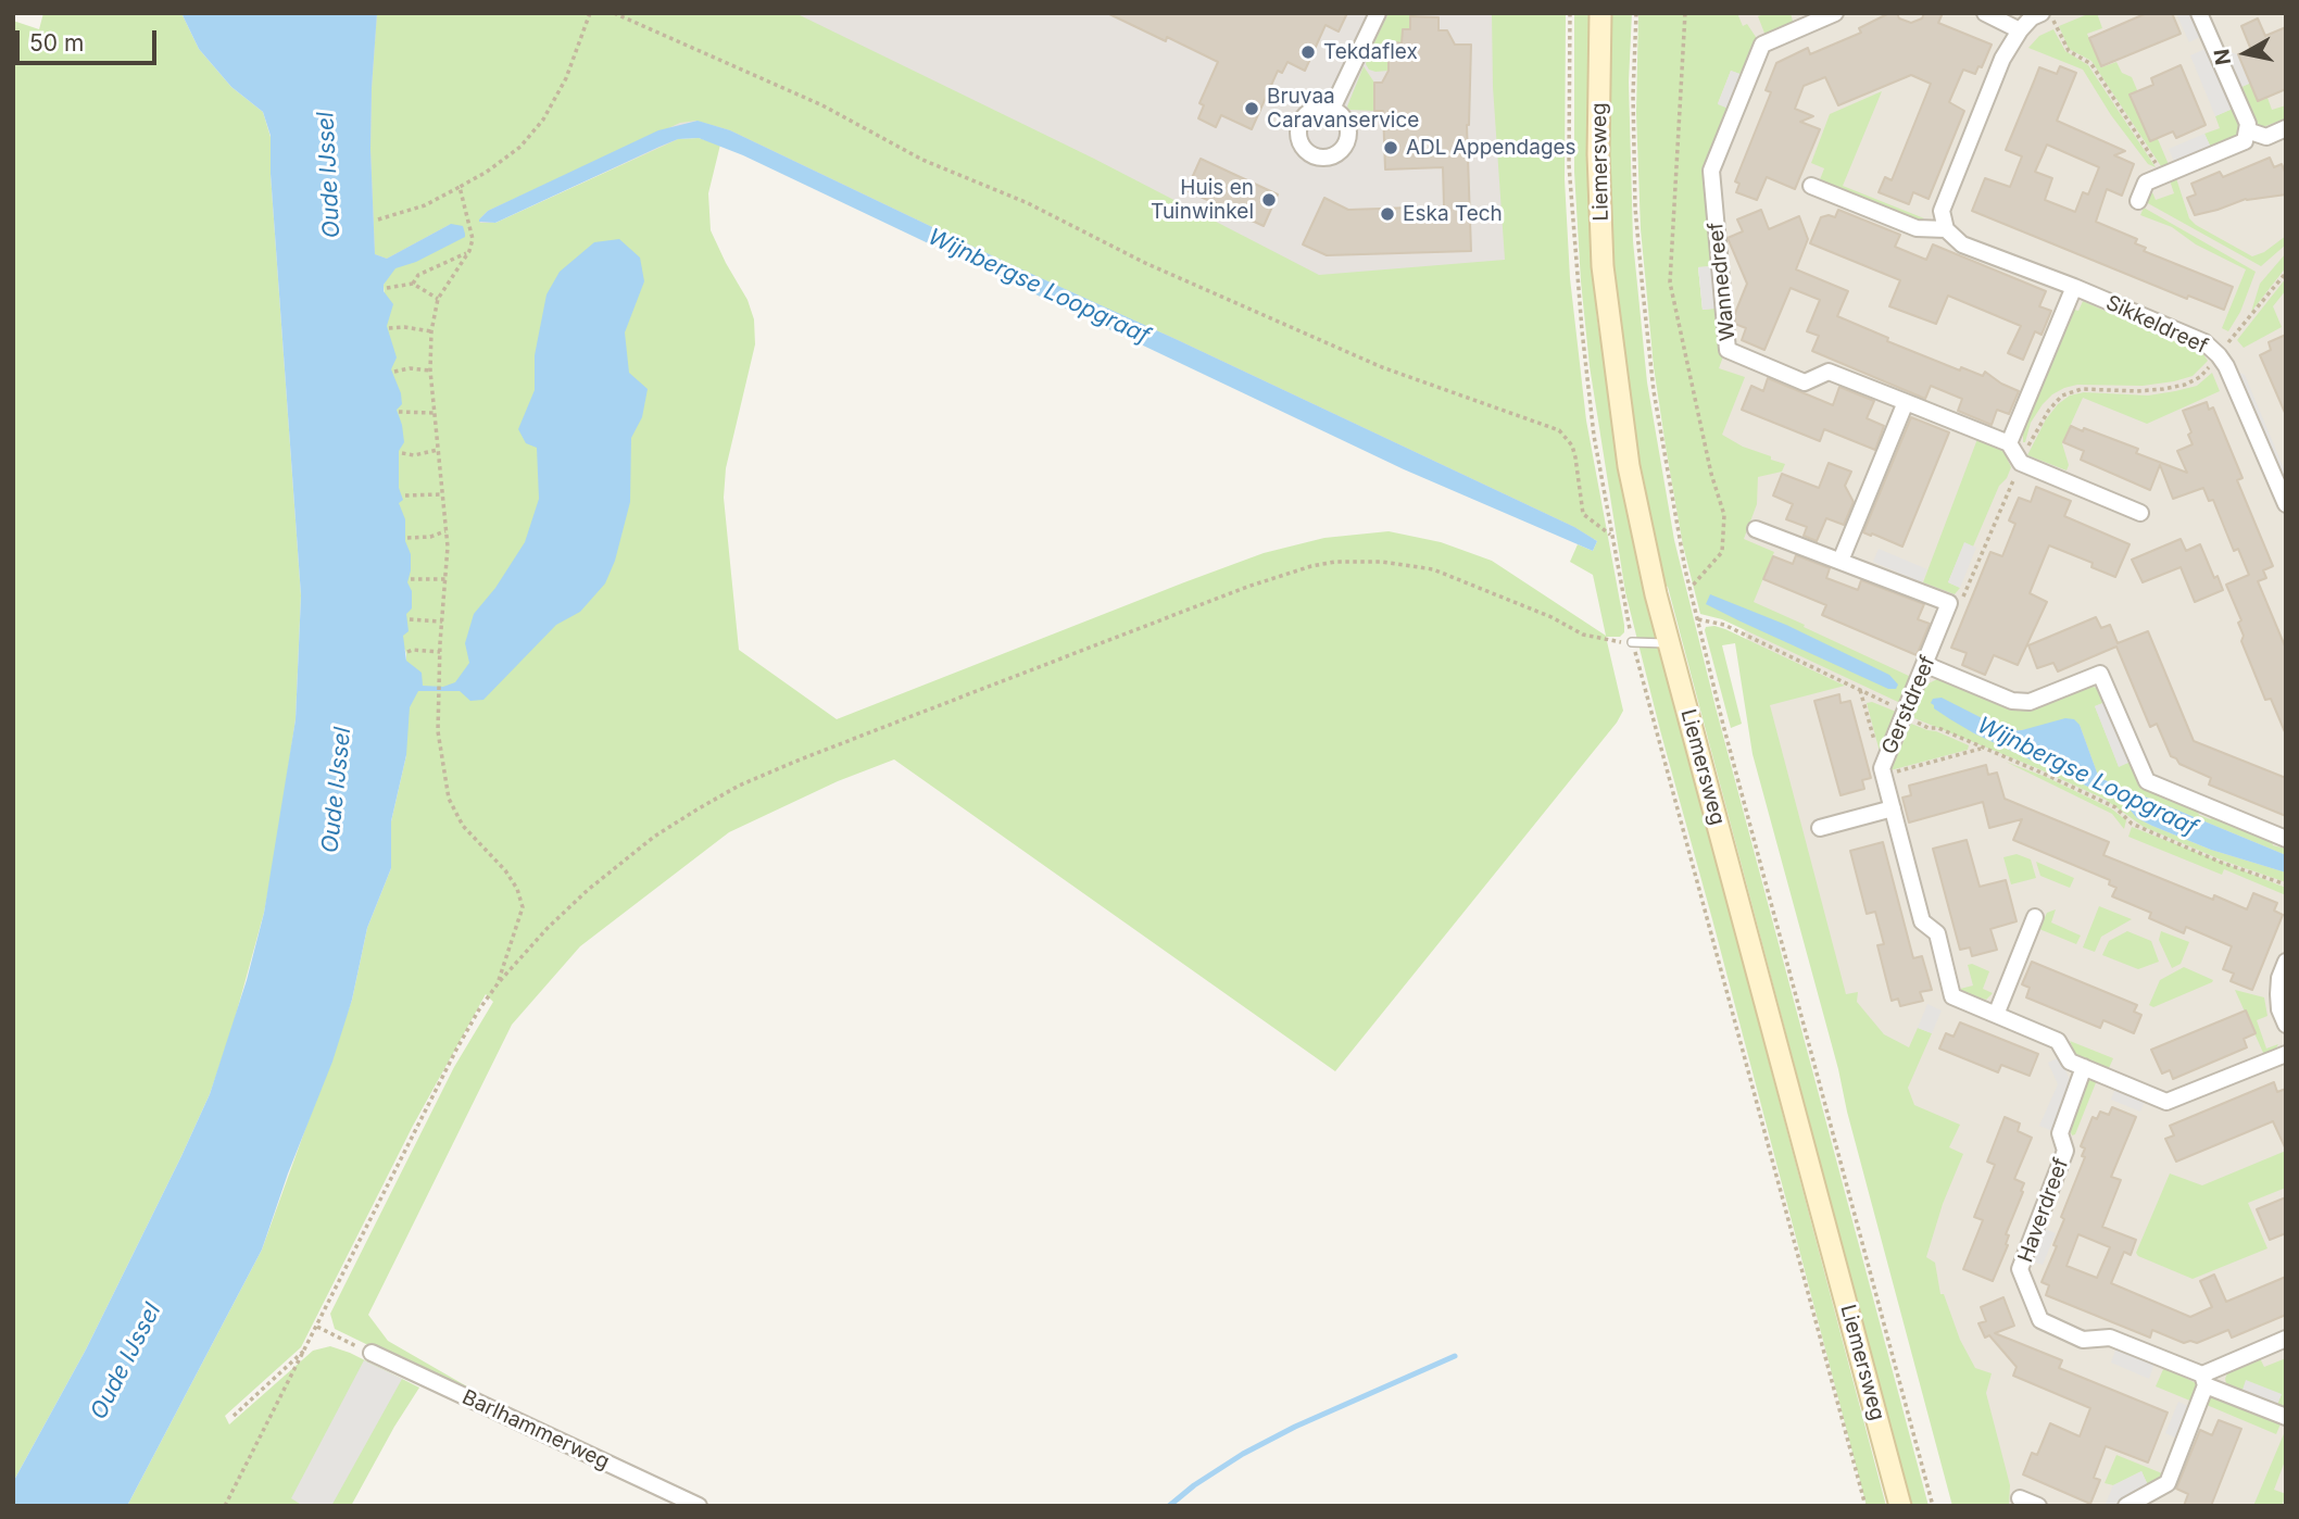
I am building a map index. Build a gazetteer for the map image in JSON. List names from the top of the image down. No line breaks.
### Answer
{"streets":{"main road":["Liemersweg"],"street":["Wannedreef","Sikkeldreef","Gerstdreef","Haverdreef","Barlhammerweg"]},"crossings":[["Gerstdreef","Haverdreef"]],"water":["Oude IJssel","Wijnbergse Loopgraaf"],"places":["Tekdaflex","Bruvaa Caravanservice","ADL Appendages","Huis en Tuinwinkel","Eska Tech"],"scale_bar":"50 m","north":"left"}
